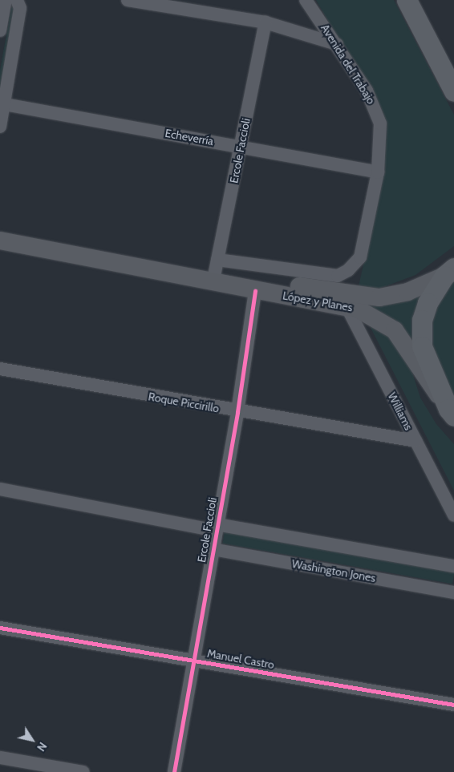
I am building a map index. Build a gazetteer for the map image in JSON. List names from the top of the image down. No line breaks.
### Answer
{"streets":{"main road":["López y Planes"],"street":["Avenida del Trabajo","Echeverría","Ercole Faccioli","Roque Piccirillo","Williams","Washington Jones","Manuel Castro"]},"crossings":[["Avenida del Trabajo","Echeverría"],["Avenida del Trabajo","Ercole Faccioli"],["Echeverría","Ercole Faccioli"],["Ercole Faccioli","López y Planes"],["Ercole Faccioli","Roque Piccirillo"],["Ercole Faccioli","Washington Jones"],["Ercole Faccioli","Manuel Castro"],["López y Planes","Williams"],["Roque Piccirillo","Williams"]],"north":"bottom right"}
